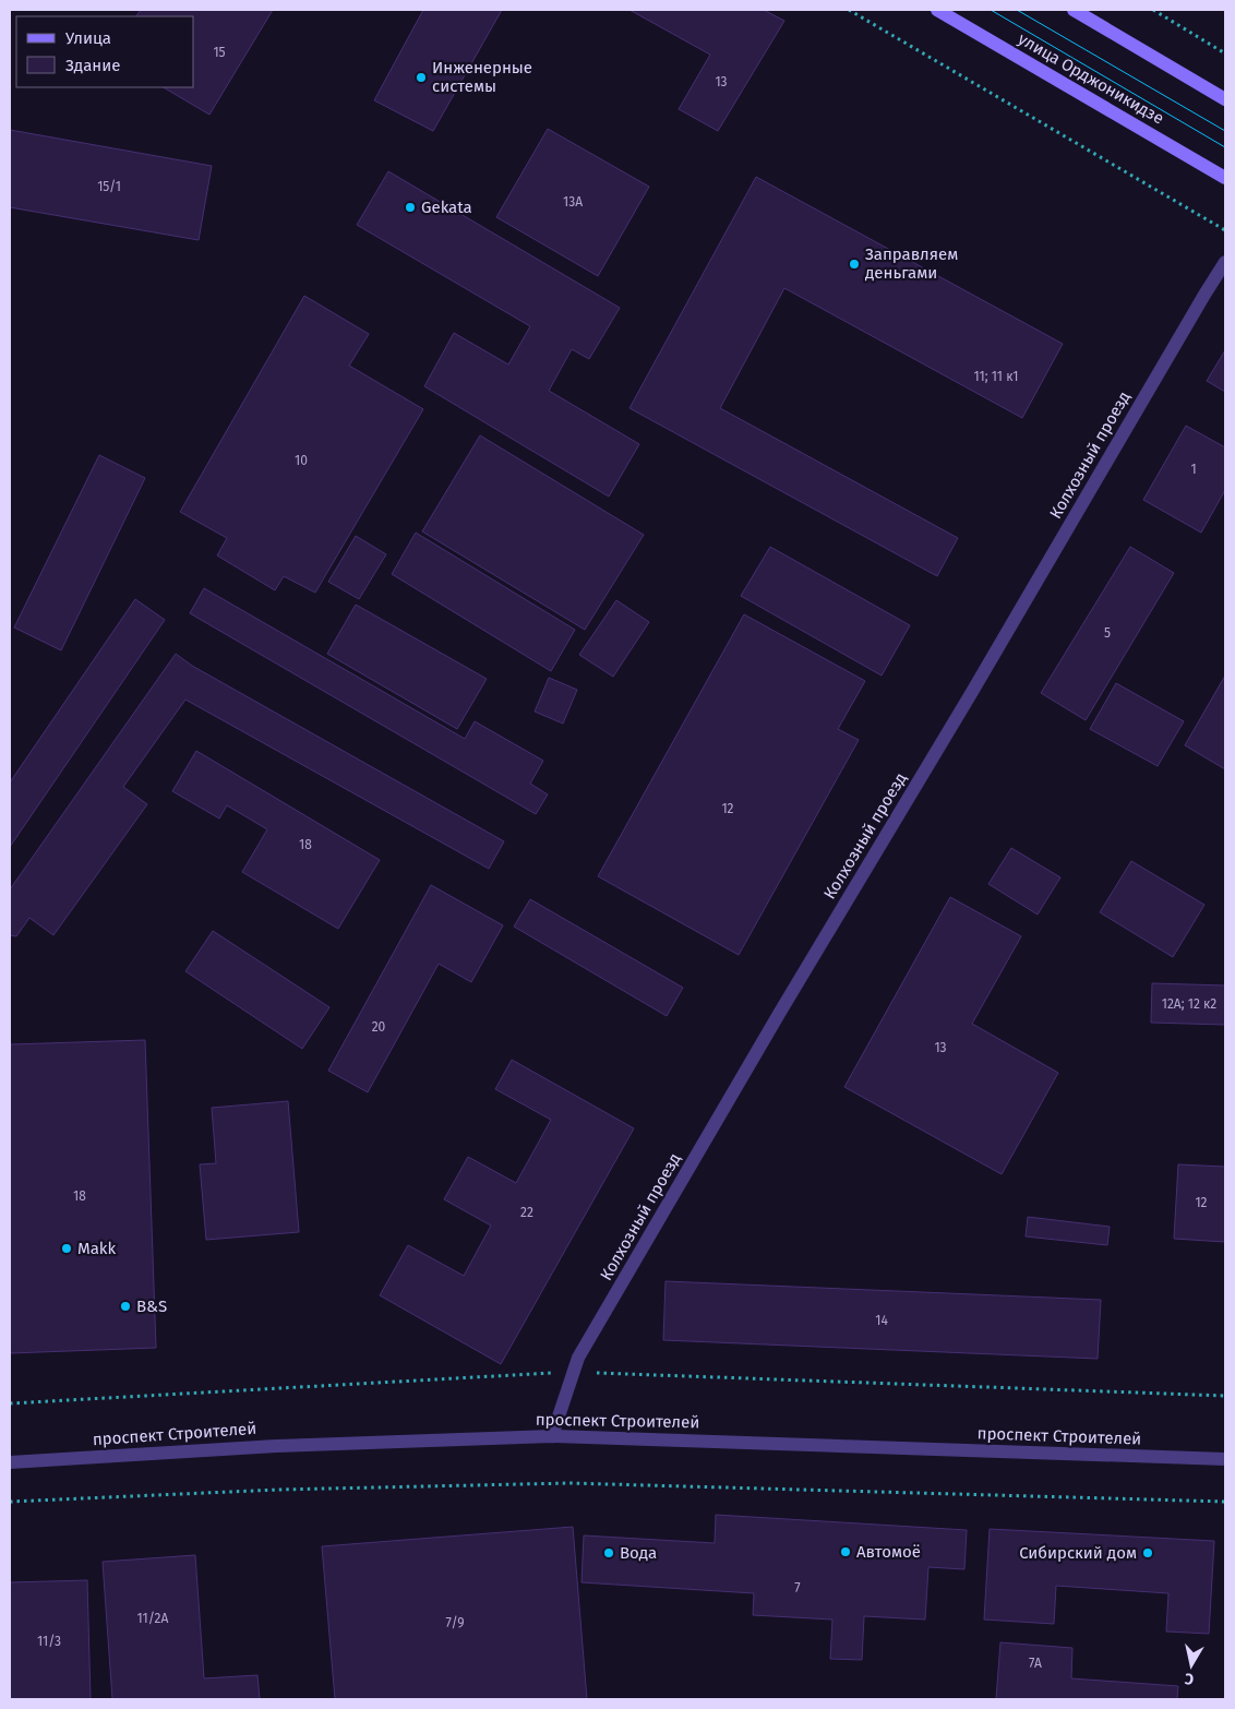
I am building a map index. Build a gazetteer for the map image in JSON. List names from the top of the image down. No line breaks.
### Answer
{"streets":{"main road":["улица Орджоникидзе"],"street":["Колхозный проезд","проспект Строителей"]},"crossings":[["Колхозный проезд","проспект Строителей"]],"places":["Инженерные системы","Gekata","Заправляем деньгами","Makk","B&S","Автомоё","Вода","Сибирский дом"],"house_numbers":["15","13","15/1","13А","11; 11 к1","10","1","5","12","18","12А; 12 к2","20","13","18","12","22","14","7","11/2А","7/9","11/3","7А"],"legend":["Улица","Здание"],"north":"bottom"}
